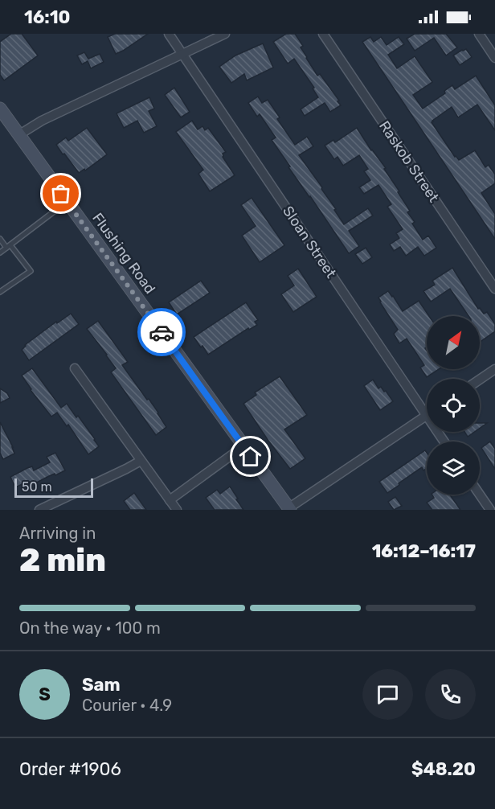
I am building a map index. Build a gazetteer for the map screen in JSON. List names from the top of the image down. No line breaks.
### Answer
{"streets":{"main road":["Flushing Road"],"street":["Raskob Street","Sloan Street"]},"scale_bar":"50 m","north":"top right","page":{"status":"16:10","scale":"50 m","heading":["2 min","Arriving in","16:12–16:17"],"panel":["Sam","Courier · 4.9","Order #1906","$48.20"],"bar":"On the way · 100 m","round":"S"}}
